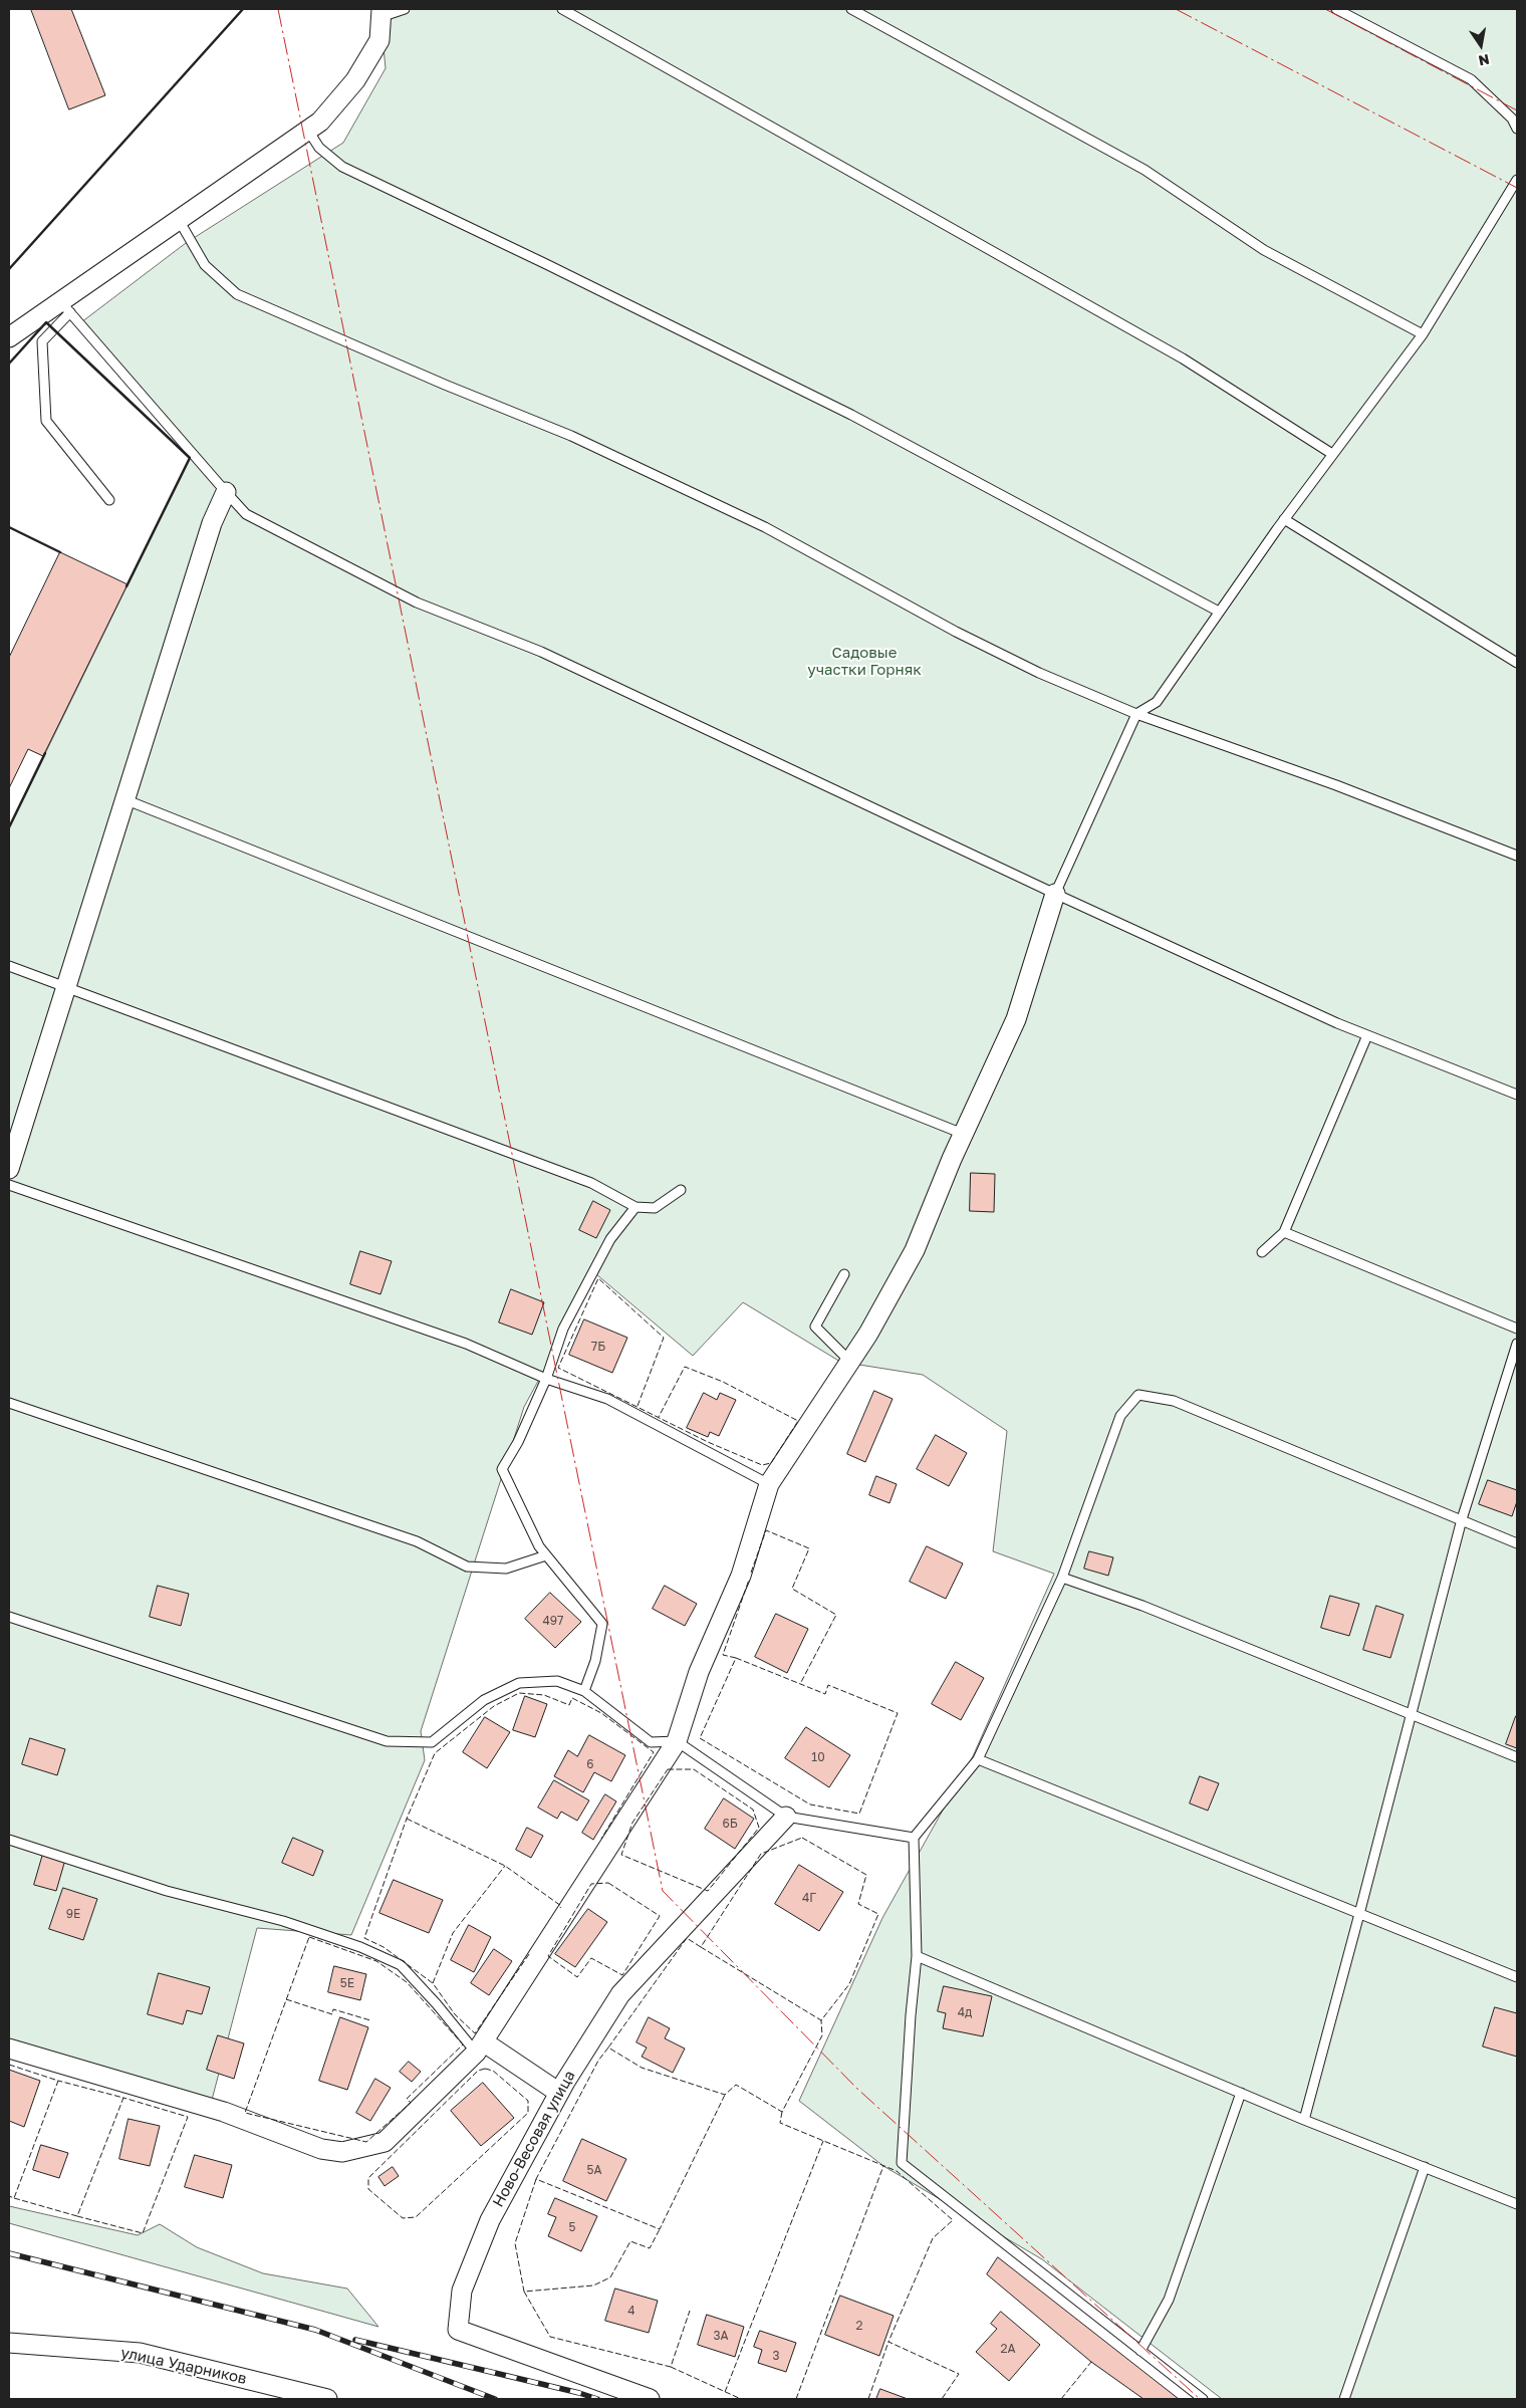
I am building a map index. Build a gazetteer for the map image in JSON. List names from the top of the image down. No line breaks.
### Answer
{"streets":{"street":["Ново-Весовая улица","улица Ударников"]},"parks":["Садовые участки Горняк"],"house_numbers":["7Б","497","10","6","6Б","4Г","9Е","5Е","4д","5А","5","4","2","3А","2А","3"],"north":"bottom"}
